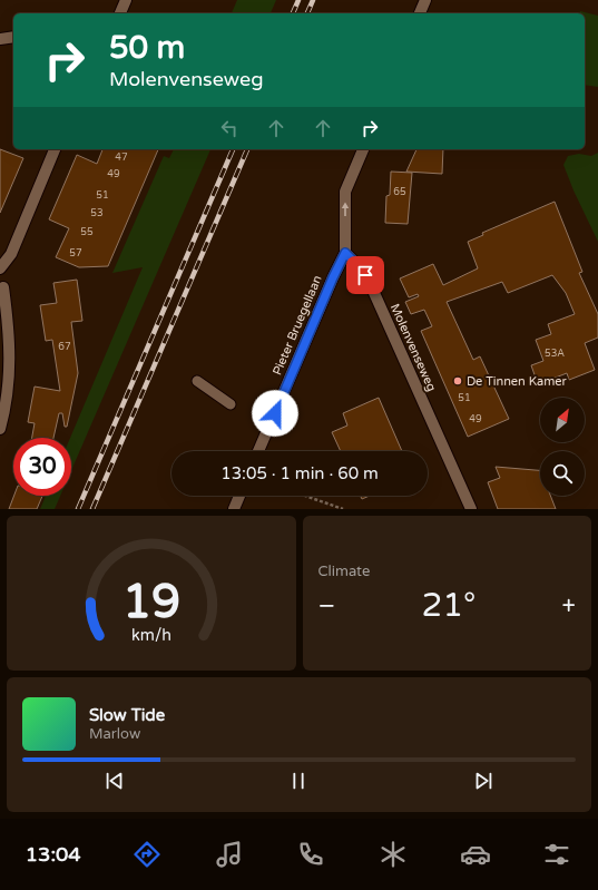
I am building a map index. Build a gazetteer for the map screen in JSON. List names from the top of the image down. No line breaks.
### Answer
{"streets":{"street":["Pieter Bruegellaan","Molenvenseweg"]},"crossings":[["Pieter Bruegellaan","Molenvenseweg"]],"places":["De Tinnen Kamer"],"house_numbers":["47","49","65","51","53","55","57","67","53A","51","49"],"north":"top right","page":{"turn":["50 m","Molenvenseweg"],"limit":"30","trip":"13:05 · 1 min · 60 m","tile":"Climate","heat":["−","21°","+"],"song":["Slow Tide","Marlow"],"tabs":"13:04","gauge":["19","km/h"]}}
